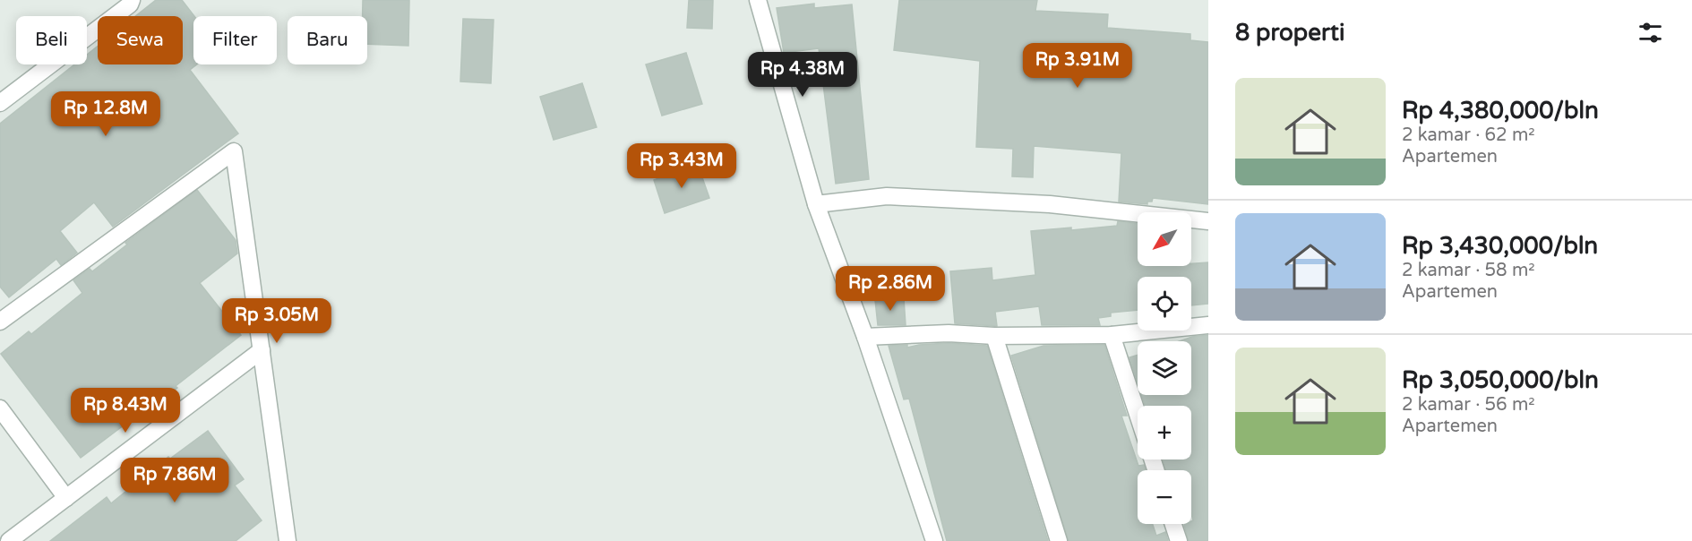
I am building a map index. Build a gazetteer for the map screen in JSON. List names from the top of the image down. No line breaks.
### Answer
{"north":"bottom left","page":{"heading":"8 properti","chip":["Beli","Sewa","Filter","Baru"],"price":["Rp 3.91M","Rp 4.38M","Rp 12.8M","Rp 3.43M","Rp 2.86M","Rp 3.05M","Rp 8.43M","Rp 7.86M"],"list":[{"name":"Rp 4,380,000/bln","note":"2 kamar · 62 m² · Apartemen"},{"name":"Rp 3,430,000/bln","note":"2 kamar · 58 m² · Apartemen"},{"name":"Rp 3,050,000/bln","note":"2 kamar · 56 m² · Apartemen"}],"map_buttons":["+","−"]}}
